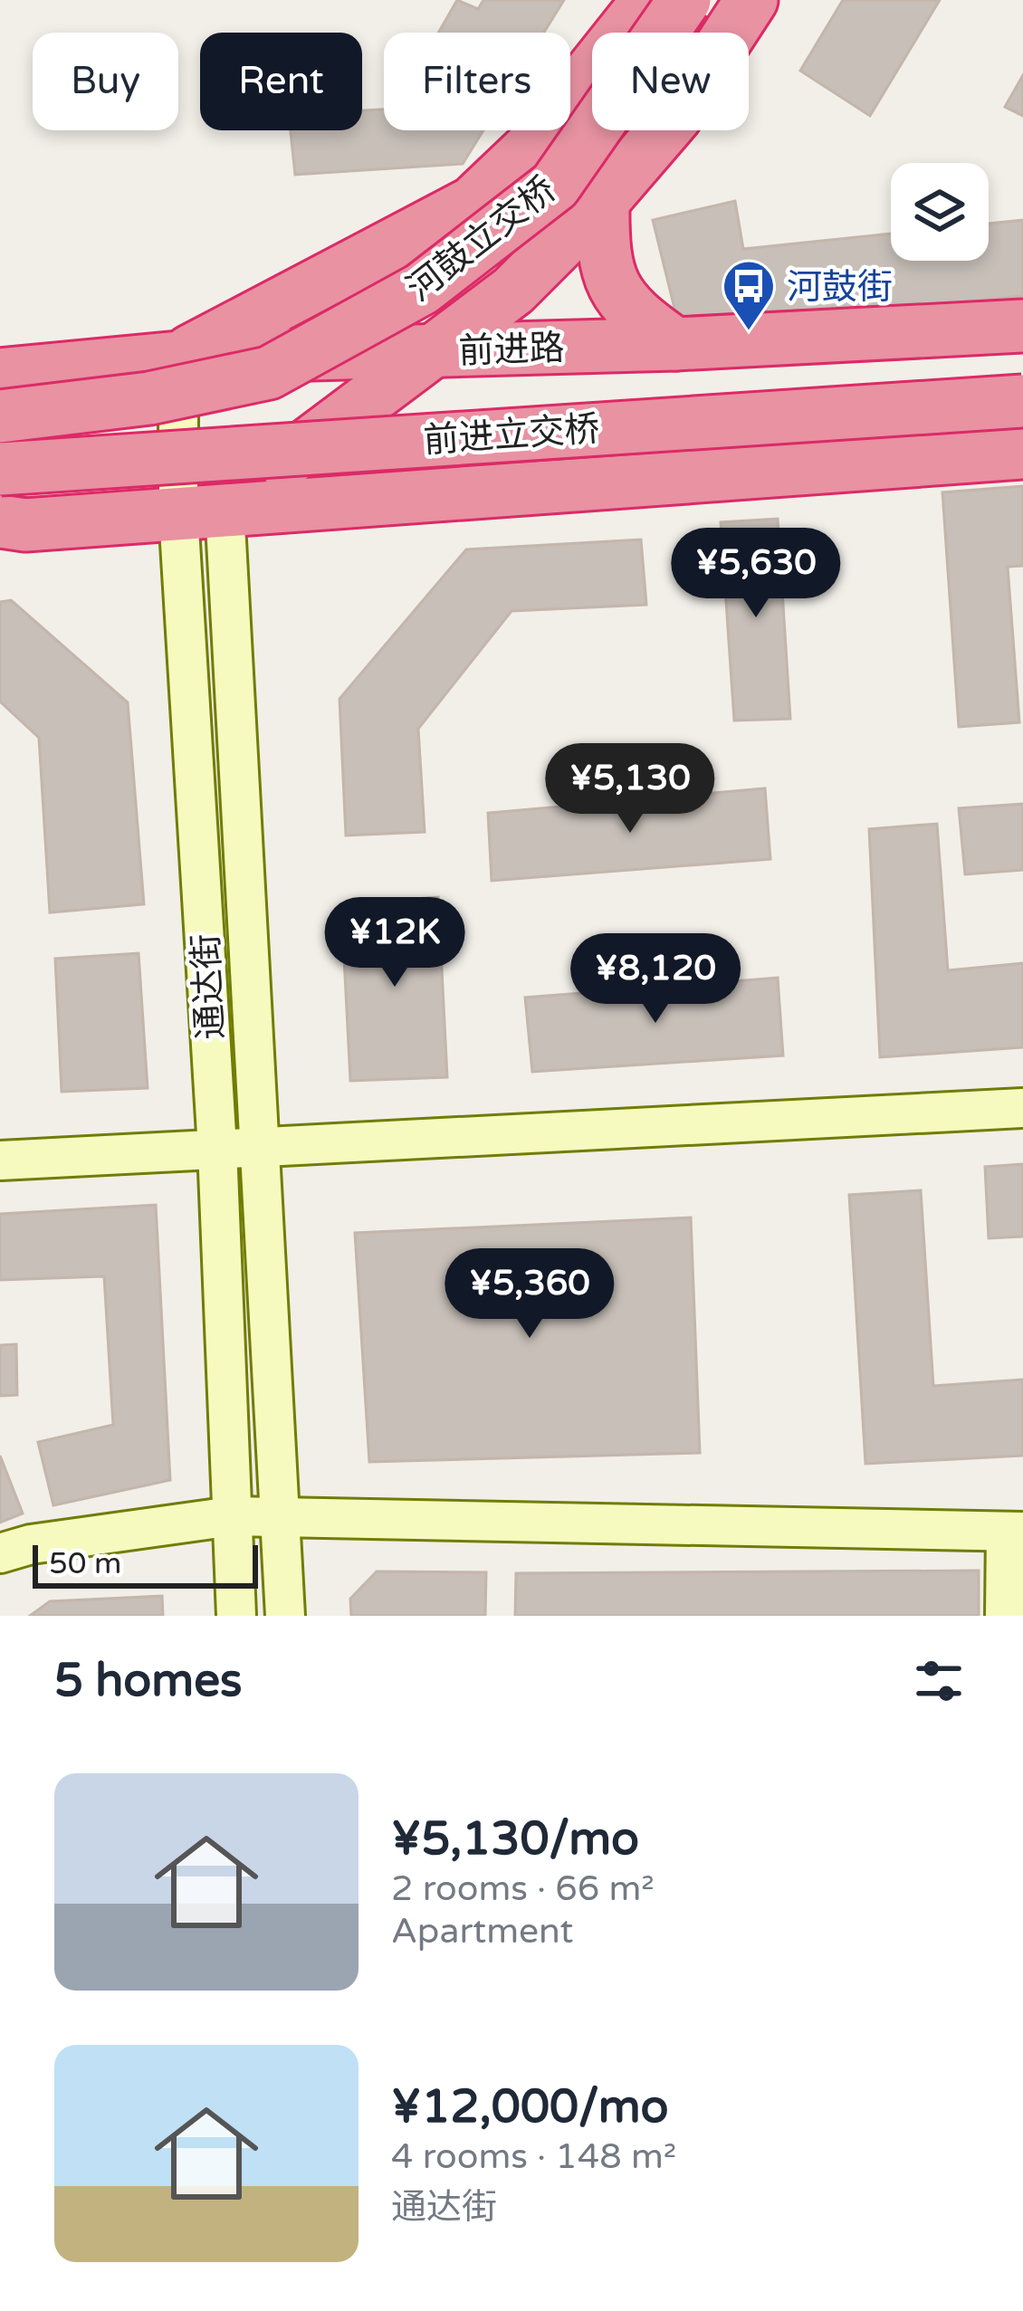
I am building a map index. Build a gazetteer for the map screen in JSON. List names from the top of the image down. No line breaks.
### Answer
{"streets":{"highway":["河鼓立交桥","前进路","前进立交桥"],"main road":["通达街"]},"crossings":[["前进路","通达街"]],"places":{"bus stop":["河鼓街"]},"scale_bar":"50 m","page":{"chip":["Buy","Rent","Filters","New"],"price":["¥5,630","¥5,130","¥12K","¥8,120","¥5,360"],"scale":"50 m","heading":"5 homes","list":[{"name":"¥5,130/mo","note":"2 rooms · 66 m² · Apartment"},{"name":"¥12,000/mo","note":"4 rooms · 148 m² · 通达街"}]}}
